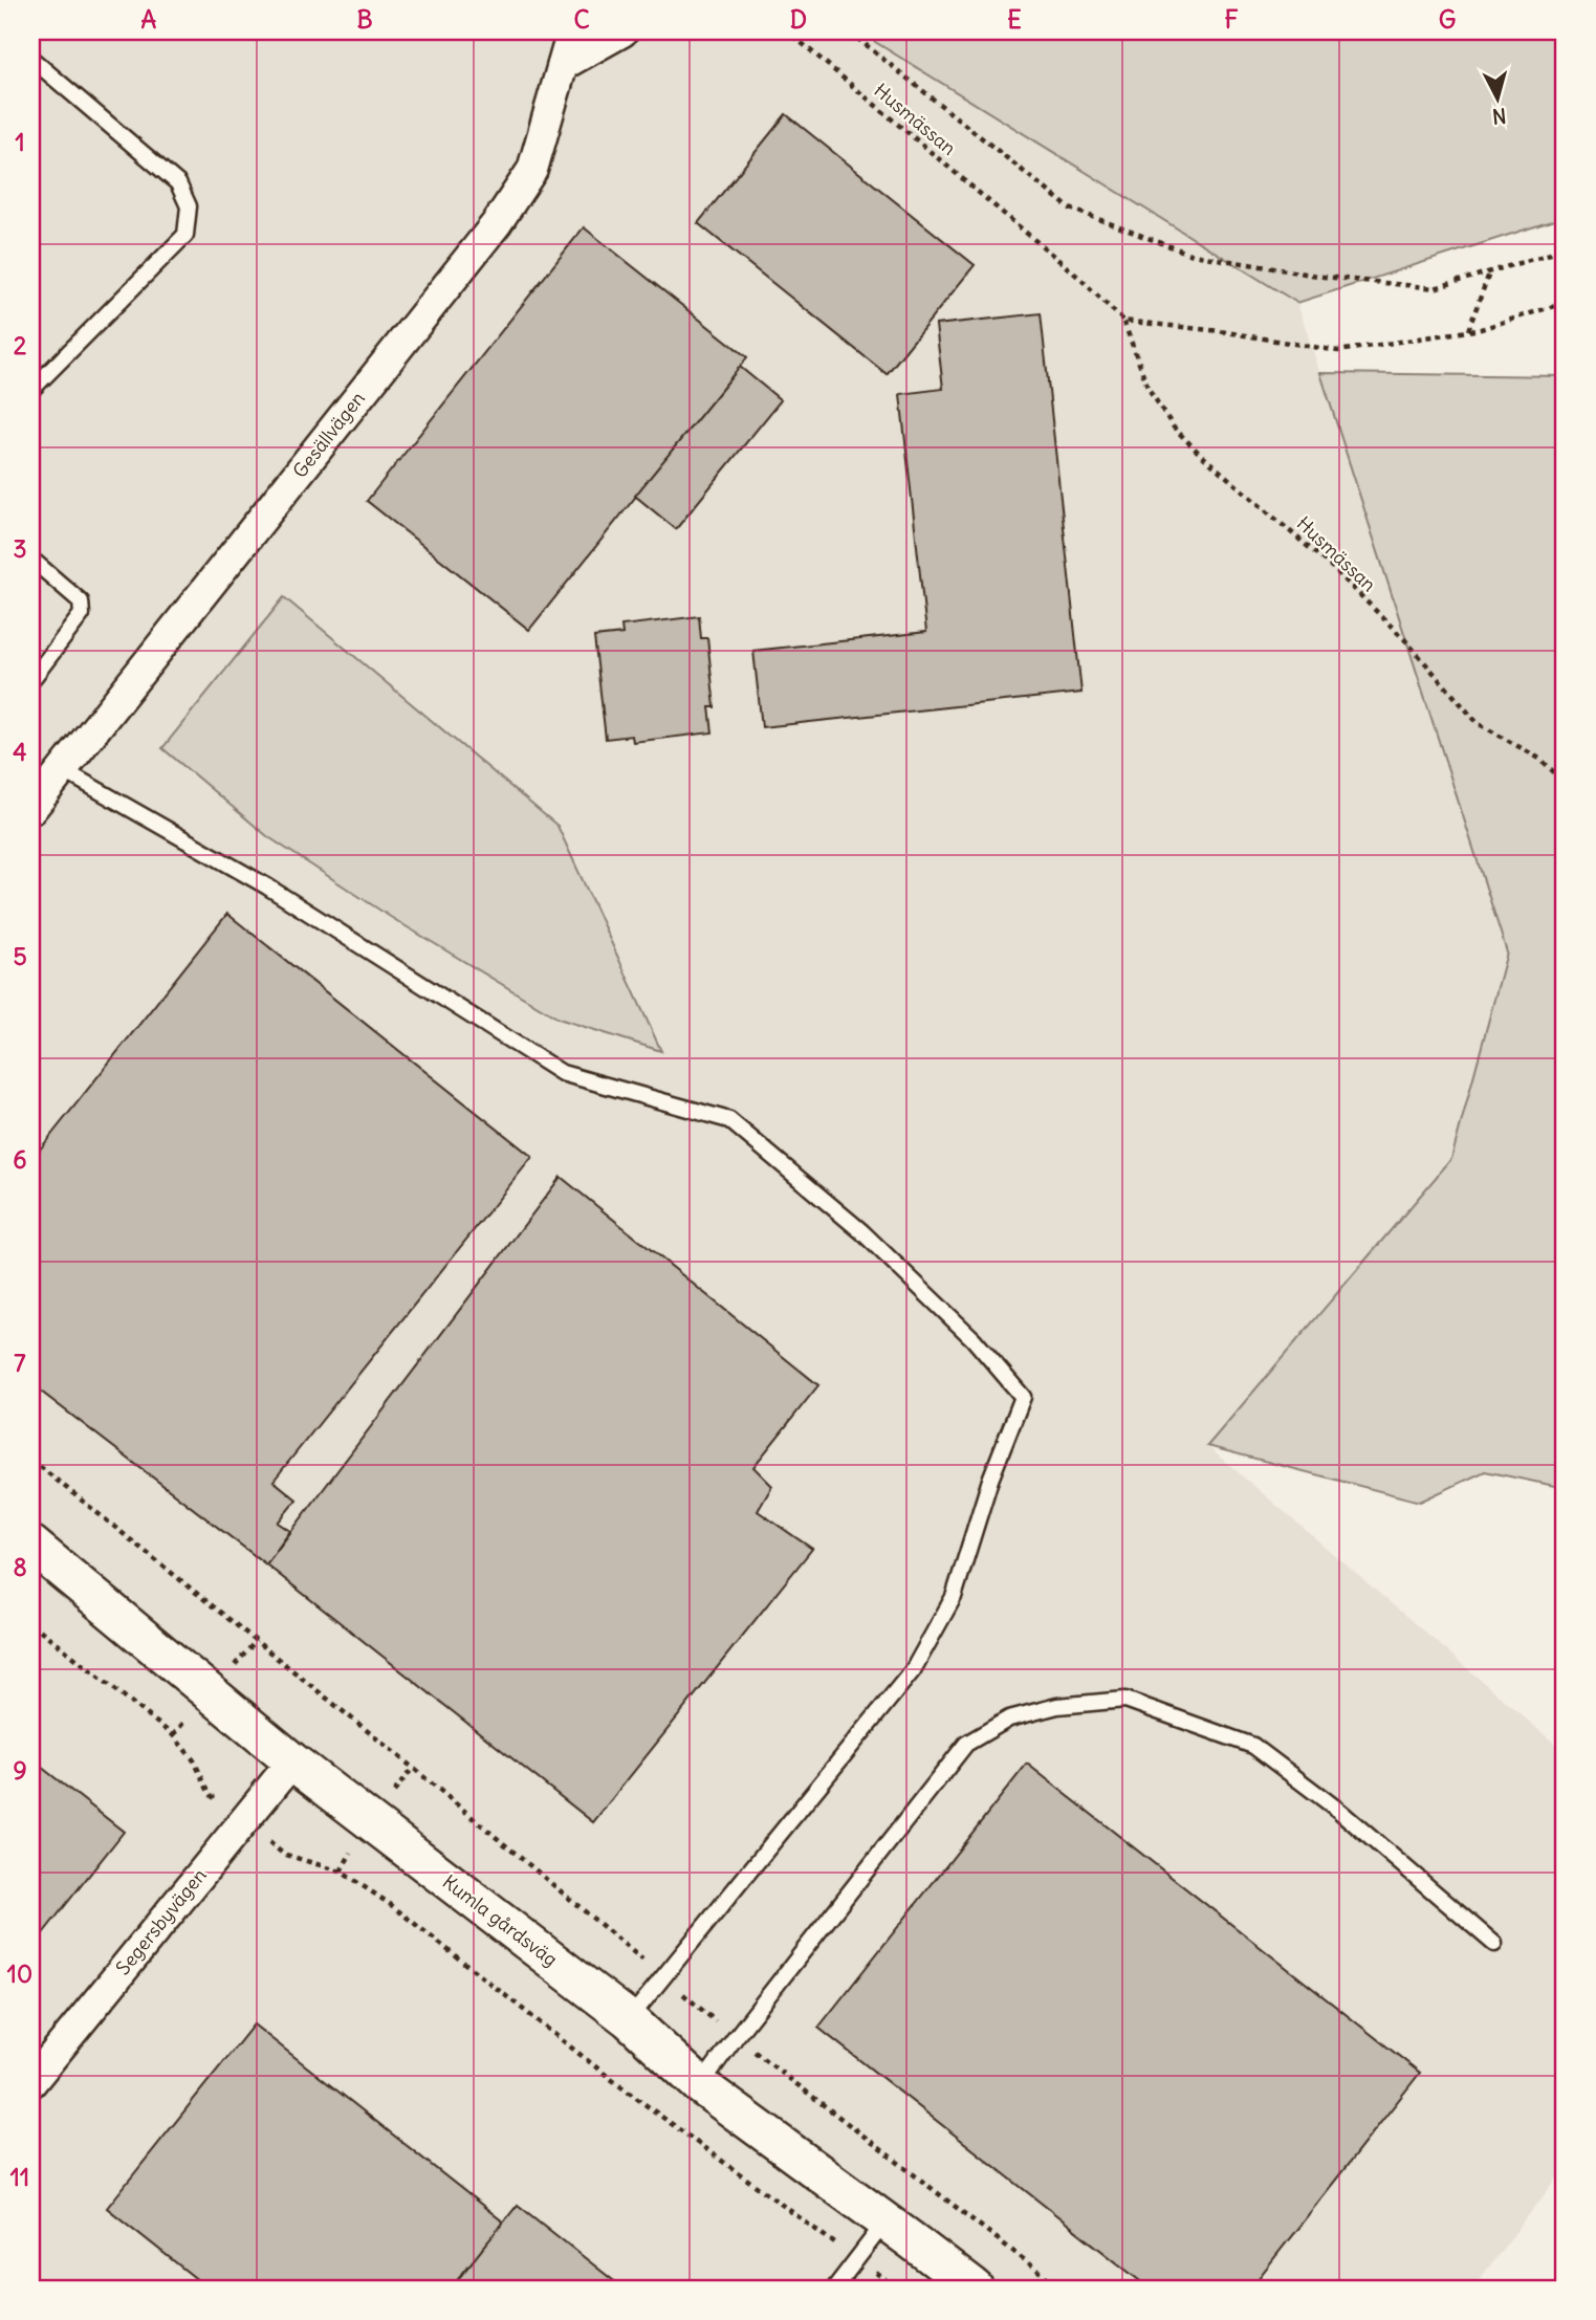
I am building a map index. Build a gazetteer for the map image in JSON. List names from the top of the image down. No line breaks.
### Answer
{"streets":{"street":["Gesällvägen","Kumla gårdsväg","Segersbyvägen"],"path":["Husmässan"]},"crossings":[["Kumla gårdsväg","Segersbyvägen"]],"north":"bottom","grid":{"columns":["A","B","C","D","E","F","G"],"rows":["1","2","3","4","5","6","7","8","9","10","11"]}}
